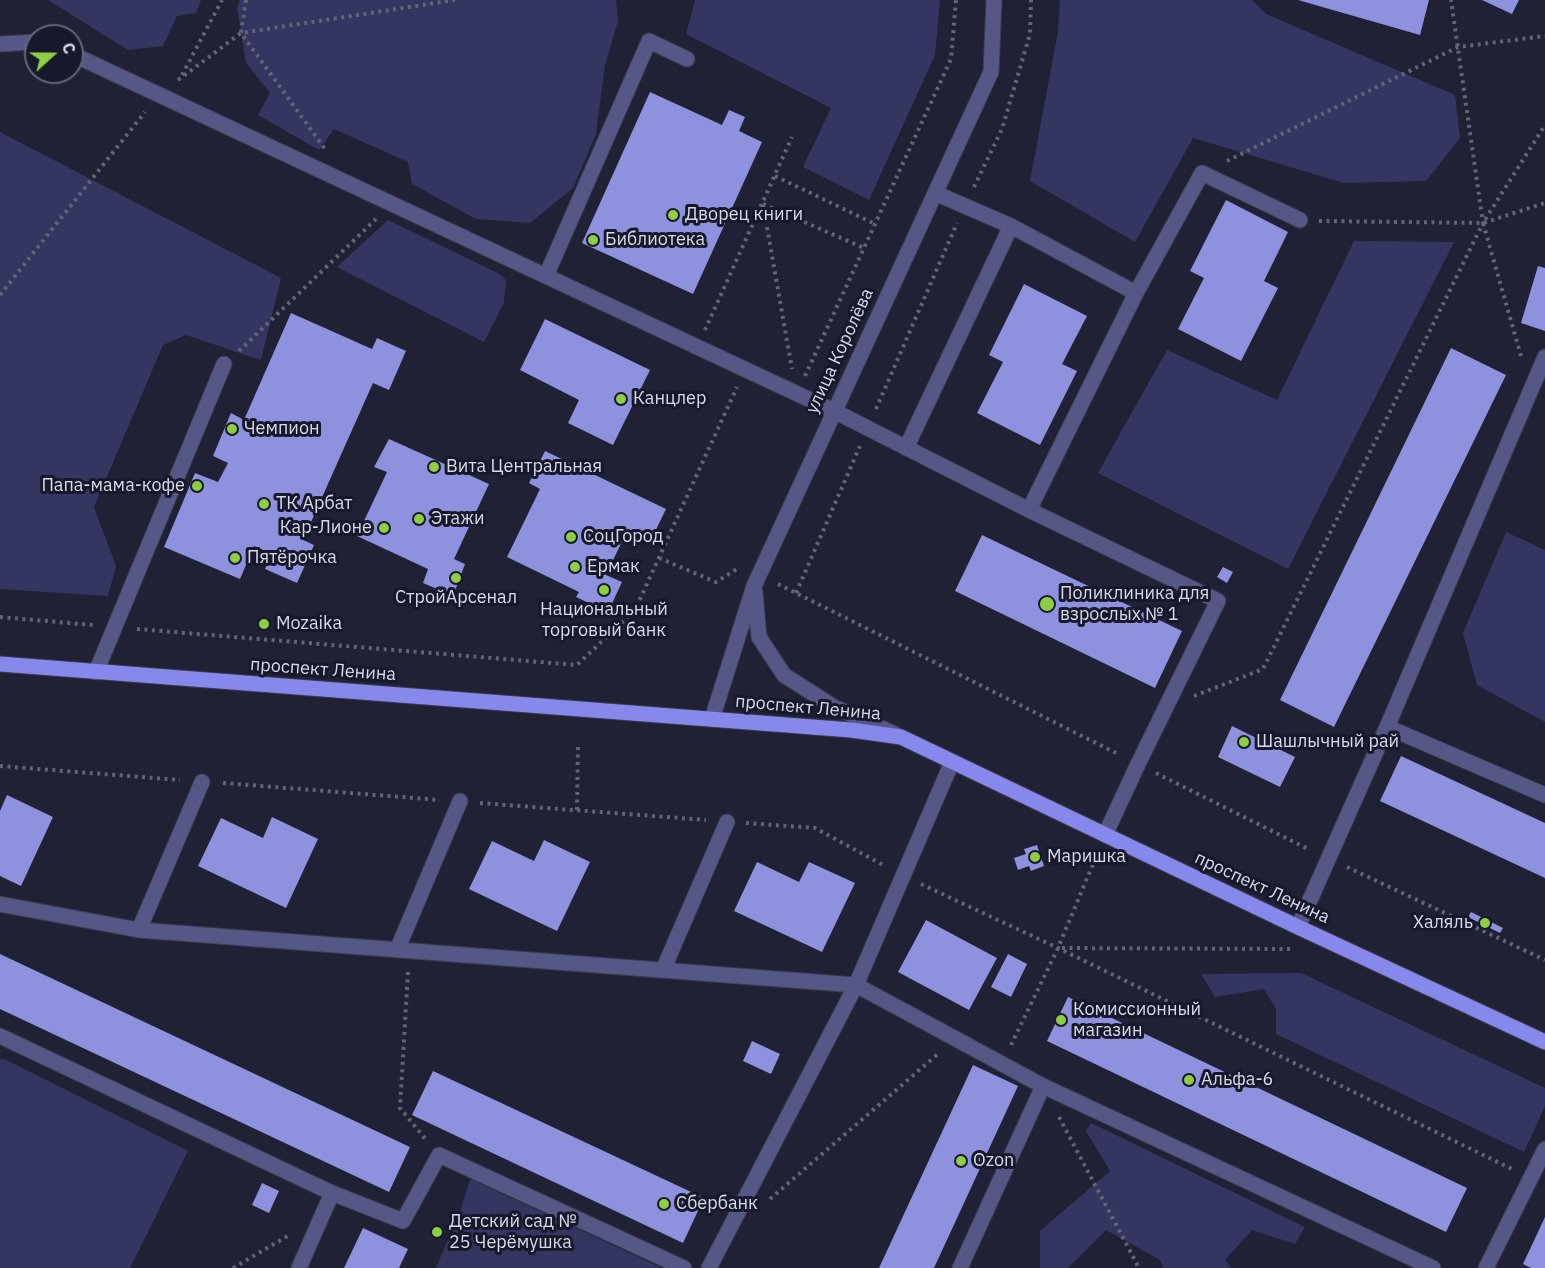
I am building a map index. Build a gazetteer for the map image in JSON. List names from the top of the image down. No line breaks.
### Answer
{"streets":{"main road":["проспект Ленина"],"street":["улица Королёва"]},"crossings":[["улица Королёва","проспект Ленина"]],"places":["Дворец книги","Библиотека","Канцлер","Чемпион","Вита Центральная","Папа-мама-кофе","ТК Арбат","Этажи","Кар-Лионе","СоцГород","Пятёрочка","Ермак","СтройАрсенал","Национальный торговый банк","Поликлиника для взрослых № 1","Mozaika","Шашлычный рай","Маришка","Халяль","Комиссионный магазин","Альфа-6","Ozon","Сбербанк","Детский сад № 25 Черёмушка"],"north":"right"}
